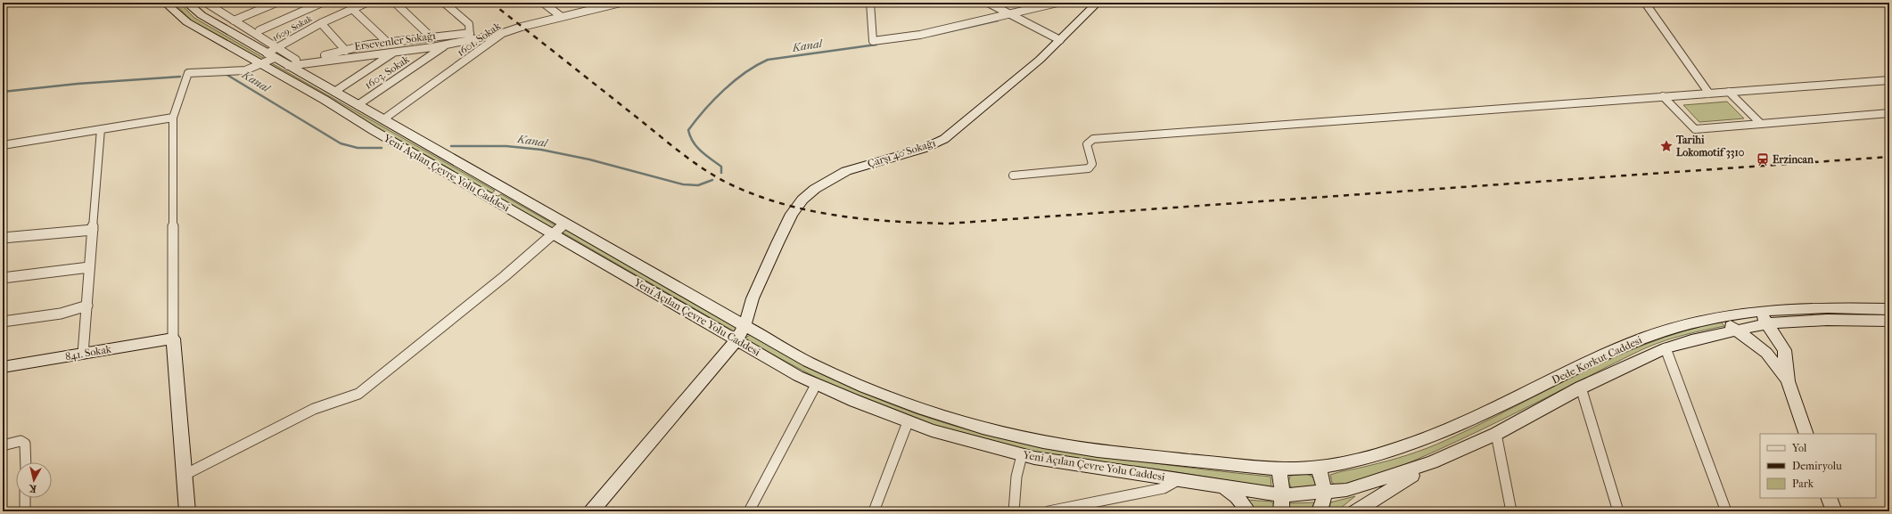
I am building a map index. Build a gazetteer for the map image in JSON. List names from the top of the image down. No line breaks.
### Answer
{"streets":{"main road":["Çarşı 40 Sokağı","Yeni Açılan Çevre Yolu Caddesi","841. Sokak","Dede Korkut Caddesi"],"street":["1609. Sokak","1601. Sokak","Ersevenler Sokağı","1603. Sokak"]},"crossings":[["1609. Sokak","Yeni Açılan Çevre Yolu Caddesi"],["1601. Sokak","Ersevenler Sokağı"],["1601. Sokak","Yeni Açılan Çevre Yolu Caddesi"],["Ersevenler Sokağı","1603. Sokak"],["Ersevenler Sokağı","Yeni Açılan Çevre Yolu Caddesi"],["1603. Sokak","Yeni Açılan Çevre Yolu Caddesi"],["Çarşı 40 Sokağı","Yeni Açılan Çevre Yolu Caddesi"],["Yeni Açılan Çevre Yolu Caddesi","Dede Korkut Caddesi"]],"water":["Kanal"],"places":{"place":["Tarihi Lokomotif 3310"],"station":["Erzincan"]},"legend":["Yol","Demiryolu","Park"],"north":"bottom"}
